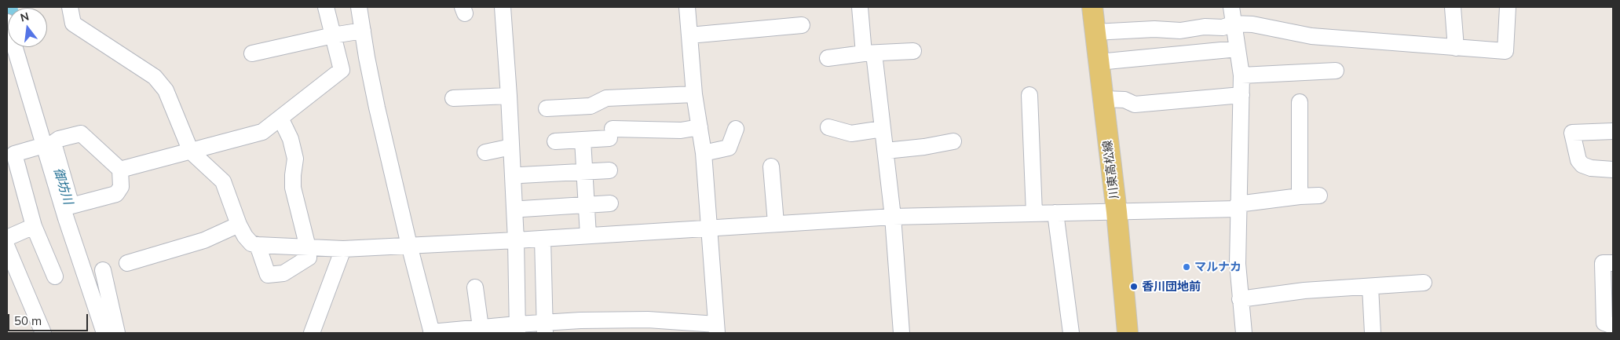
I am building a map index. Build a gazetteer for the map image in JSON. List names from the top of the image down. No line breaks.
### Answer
{"streets":{"main road":["川東高松線"]},"water":["御坊川"],"places":["マルナカ","香川団地前"],"scale_bar":"50 m","north":"top"}
